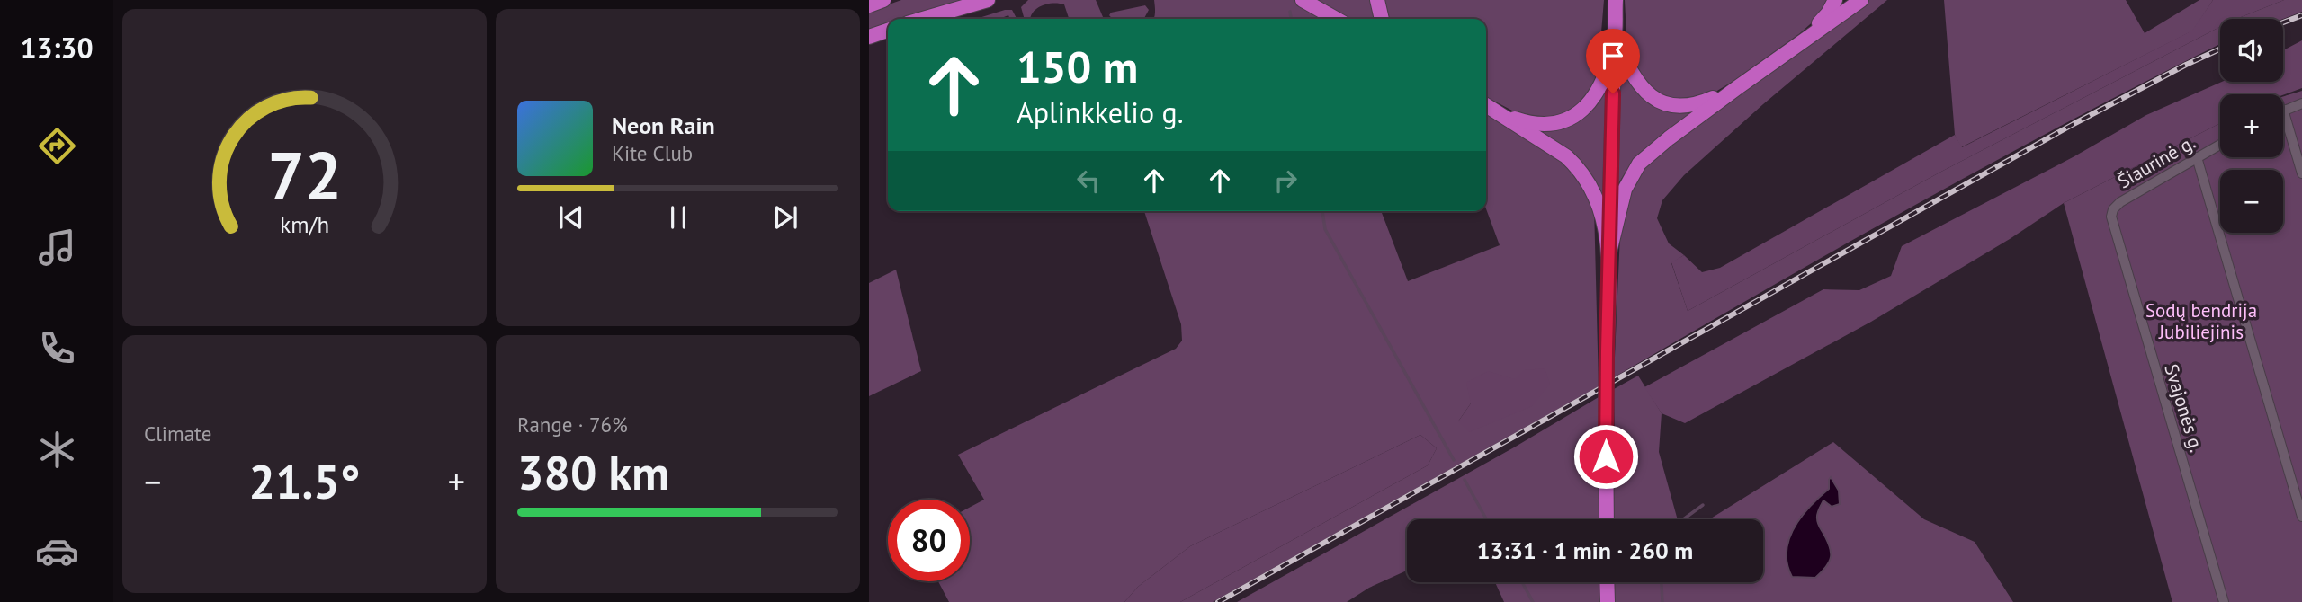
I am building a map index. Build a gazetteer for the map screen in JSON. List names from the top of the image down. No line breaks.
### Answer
{"streets":{"street":["Šiaurinė g.","Svajonės g."]},"crossings":[["Šiaurinė g.","Svajonės g."]],"parks":["Sodų bendrija Jubiliejinis"],"page":{"tabs":"13:30","map_buttons":["+","−"],"turn":["150 m","Aplinkkelio g."],"song":["Neon Rain","Kite Club"],"tile":["Climate",["Range · 76%","380 km"]],"heat":["−","21.5°","+"],"limit":"80","trip":"13:31 · 1 min · 260 m","gauge":["72","km/h"]}}
